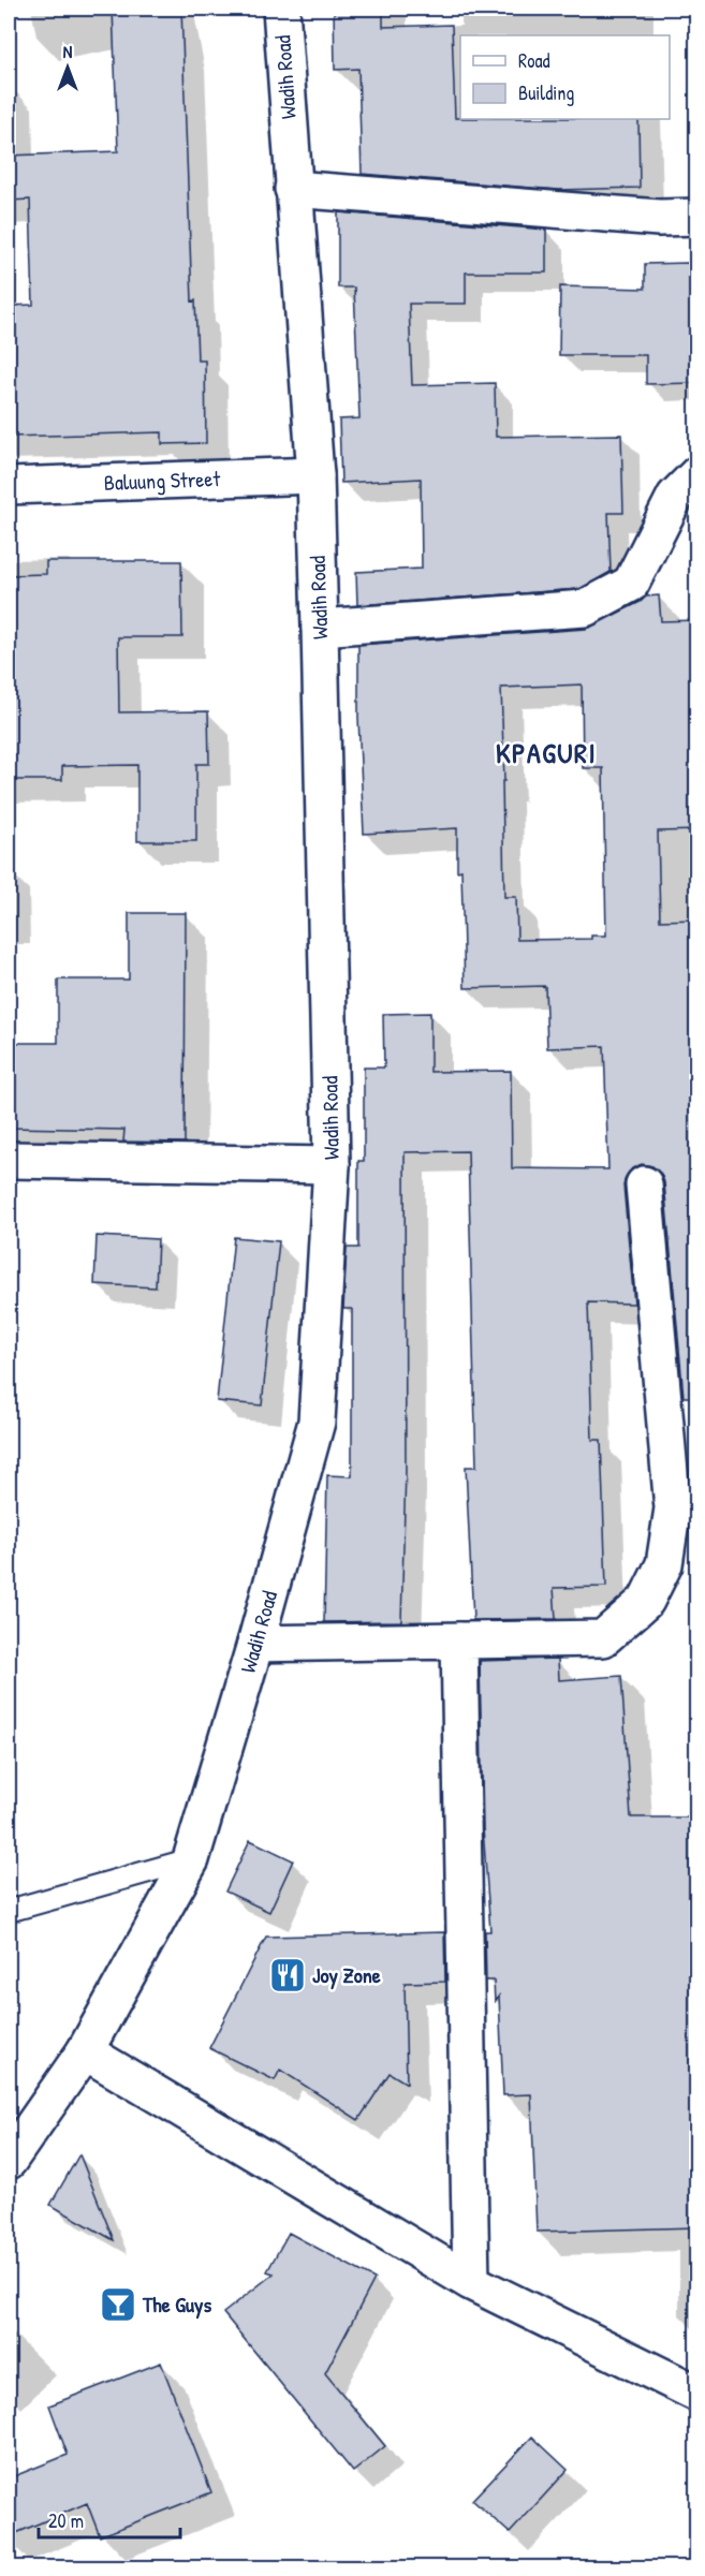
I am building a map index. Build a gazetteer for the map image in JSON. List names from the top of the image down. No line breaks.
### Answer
{"streets":{"street":["Wadih Road","Baluung Street"]},"crossings":[["Wadih Road","Baluung Street"]],"districts":["KPAGURI"],"places":{"restaurant":["Joy Zone"],"bar":["The Guys"]},"legend":["Road","Building"],"scale_bar":"20 m","north":"top"}
